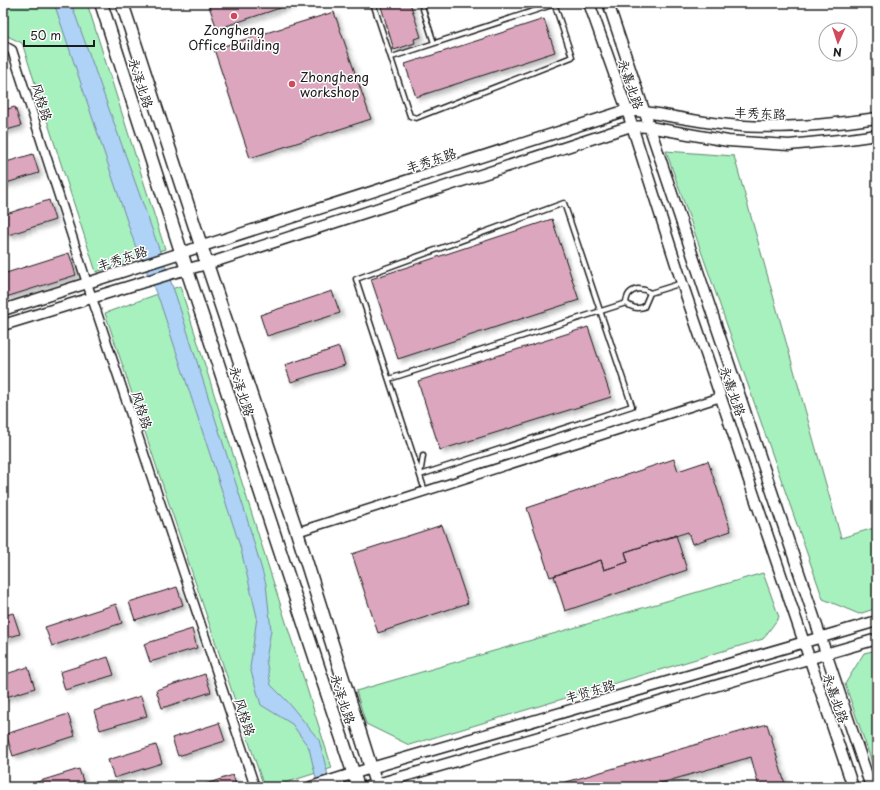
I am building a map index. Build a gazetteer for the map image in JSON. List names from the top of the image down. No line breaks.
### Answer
{"streets":{"main road":["永泽北路"],"street":["永嘉北路","风格路","丰秀东路","丰贤东路"]},"crossings":[["永泽北路","丰秀东路"],["永泽北路","丰贤东路"],["永嘉北路","丰秀东路"],["永嘉北路","丰贤东路"],["风格路","丰秀东路"]],"places":["Zongheng Office Building","Zhongheng workshop"],"scale_bar":"50 m","north":"bottom"}
